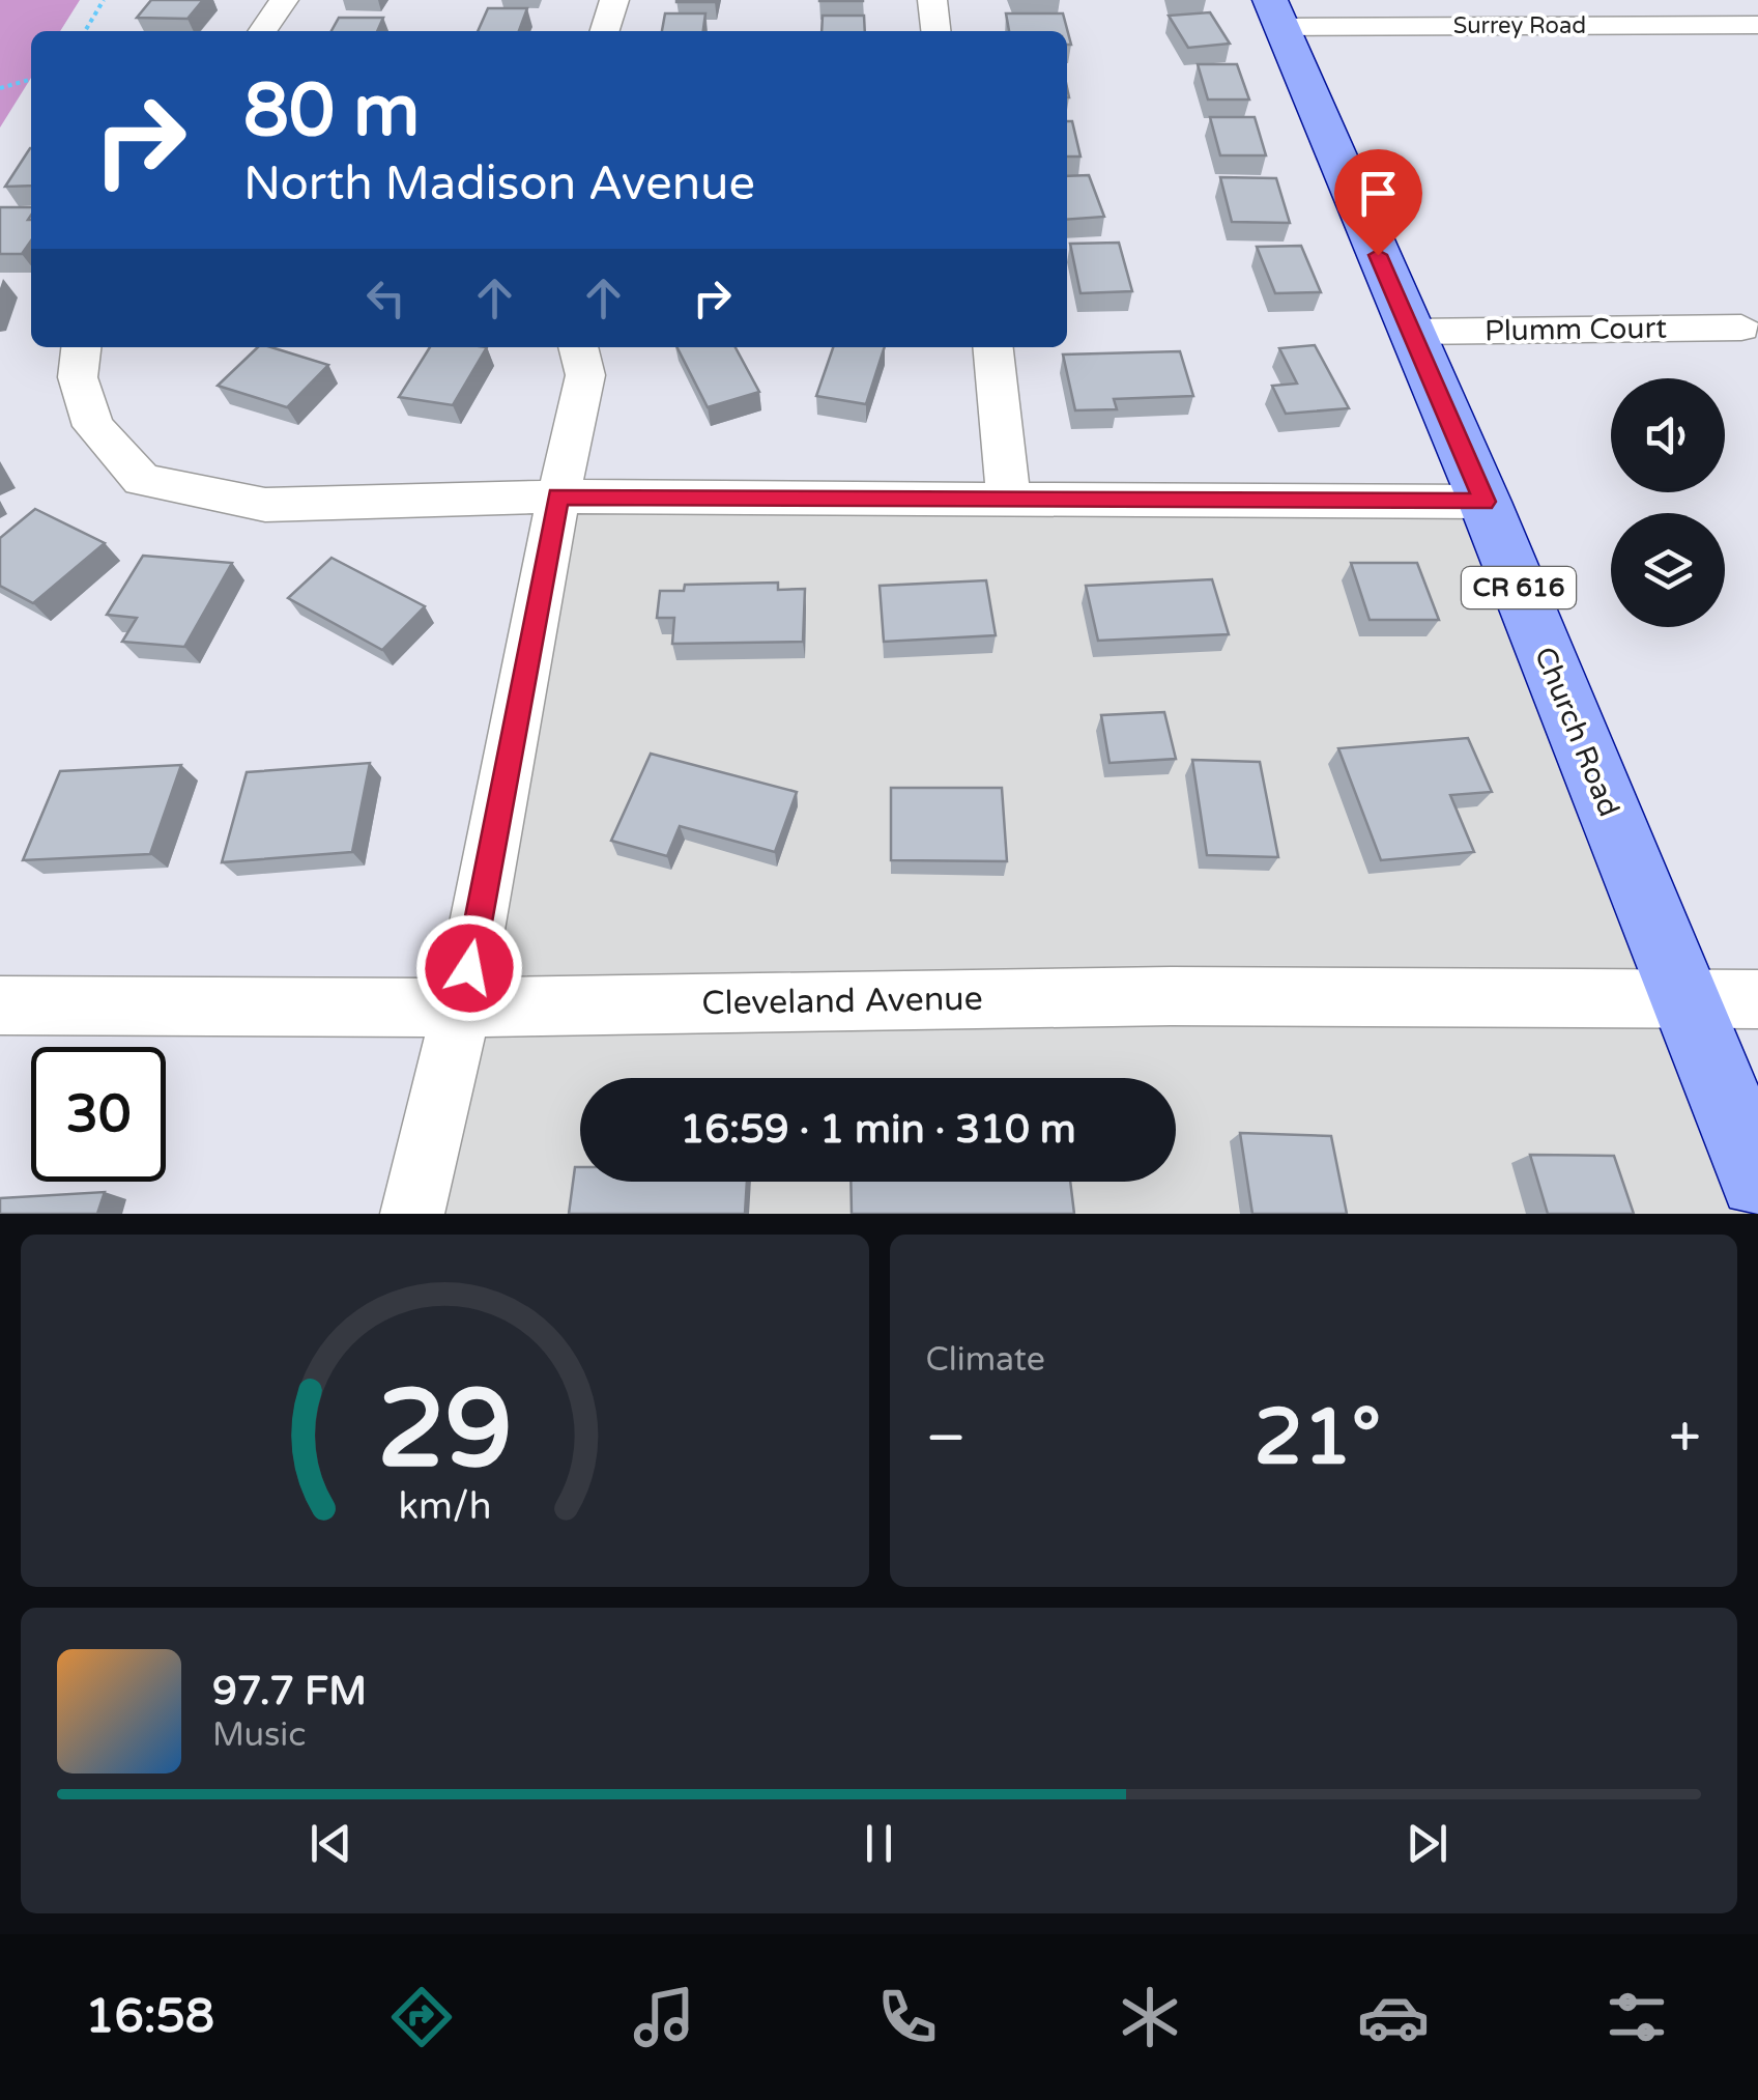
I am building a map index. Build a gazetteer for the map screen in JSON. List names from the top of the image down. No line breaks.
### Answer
{"streets":{"main road":["CR 616","Church Road"],"street":["Surrey Road","Plumm Court","Cleveland Avenue"]},"crossings":[["Surrey Road","Church Road"],["Plumm Court","Church Road"],["Church Road","Cleveland Avenue"]],"page":{"turn":["80 m","North Madison Avenue"],"limit":"30","trip":"16:59 · 1 min · 310 m","tile":"Climate","heat":["−","21°","+"],"song":["97.7 FM","Music"],"tabs":"16:58","gauge":["29","km/h"]}}
